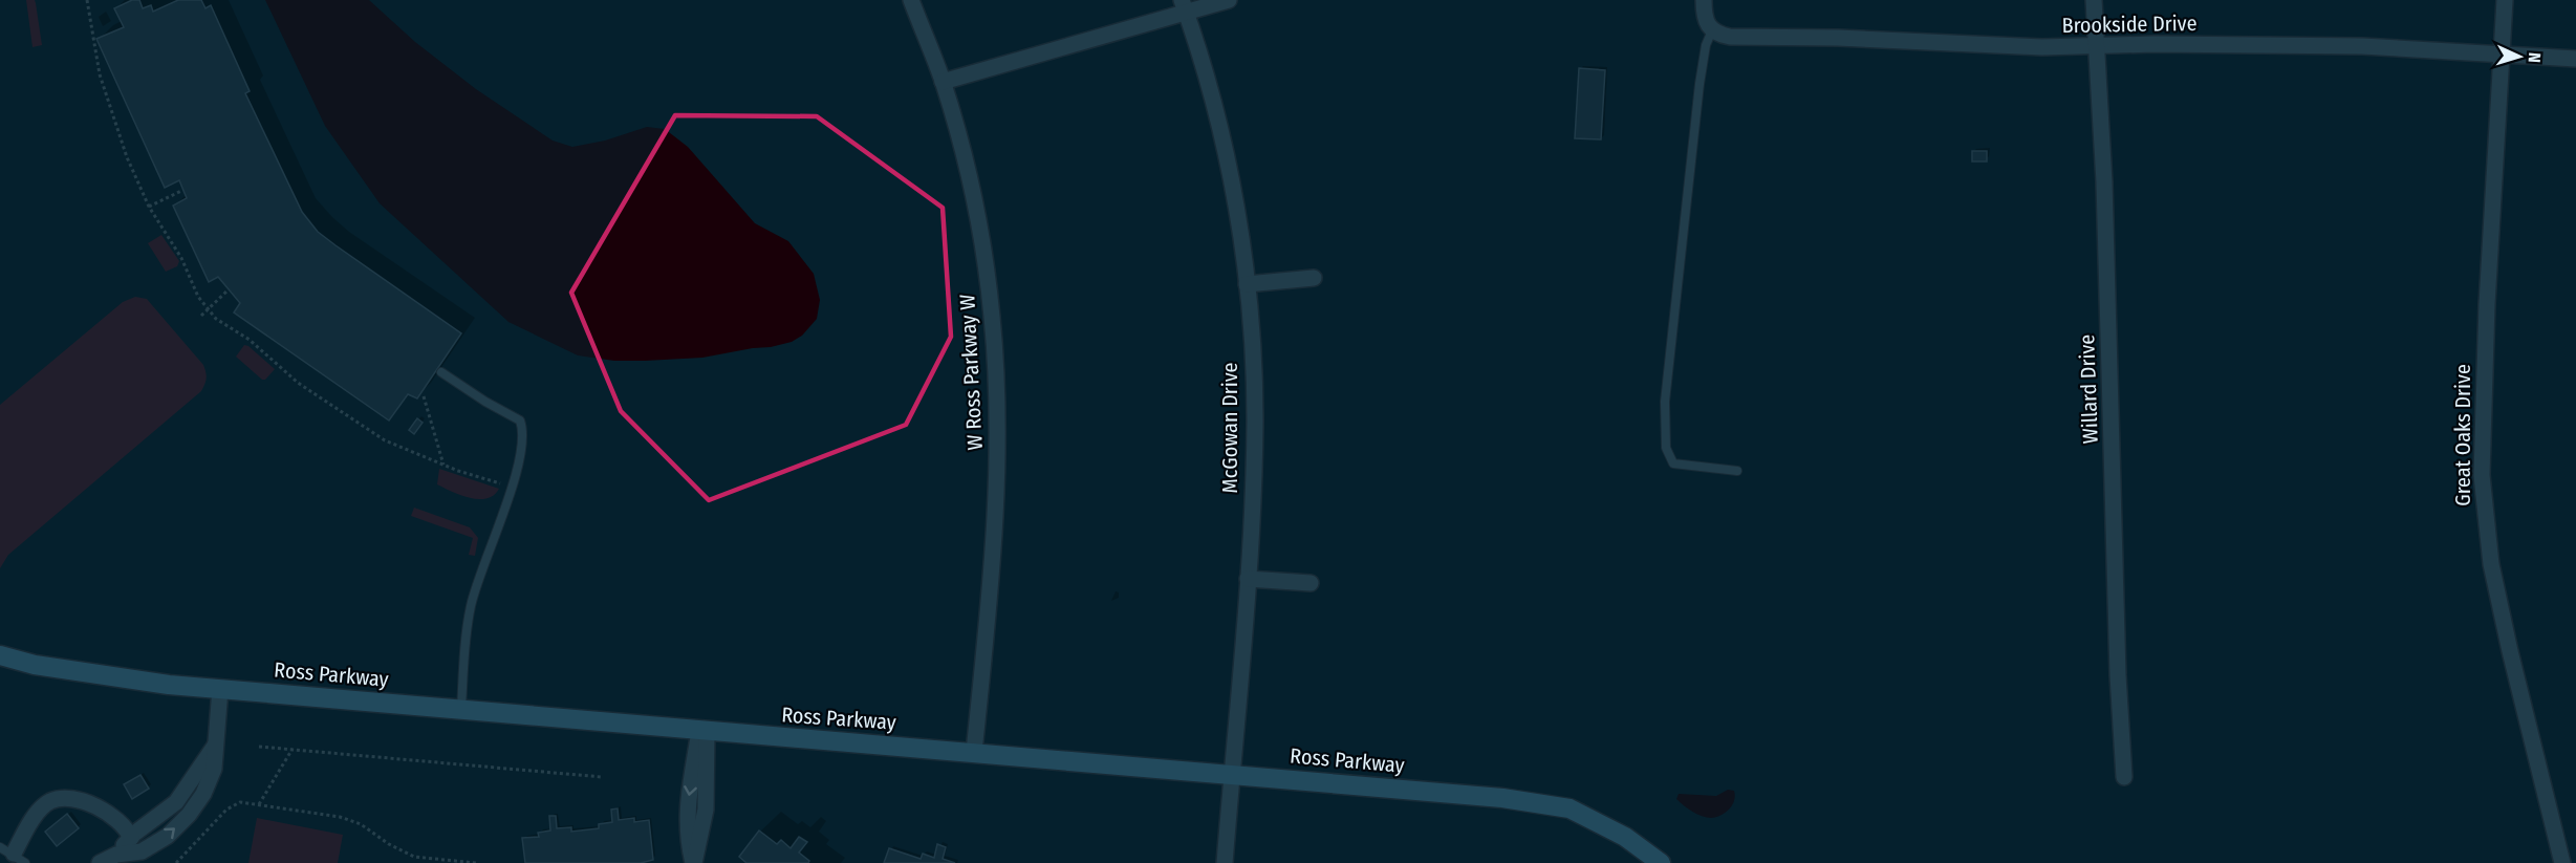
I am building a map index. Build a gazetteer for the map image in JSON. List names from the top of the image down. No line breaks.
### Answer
{"streets":{"street":["Brookside Drive","W Ross Parkway W","Willard Drive","McGowan Drive","Great Oaks Drive","Ross Parkway"]},"crossings":[["Brookside Drive","Willard Drive"],["Brookside Drive","Great Oaks Drive"],["W Ross Parkway W","Ross Parkway"],["McGowan Drive","Ross Parkway"]],"north":"right"}
